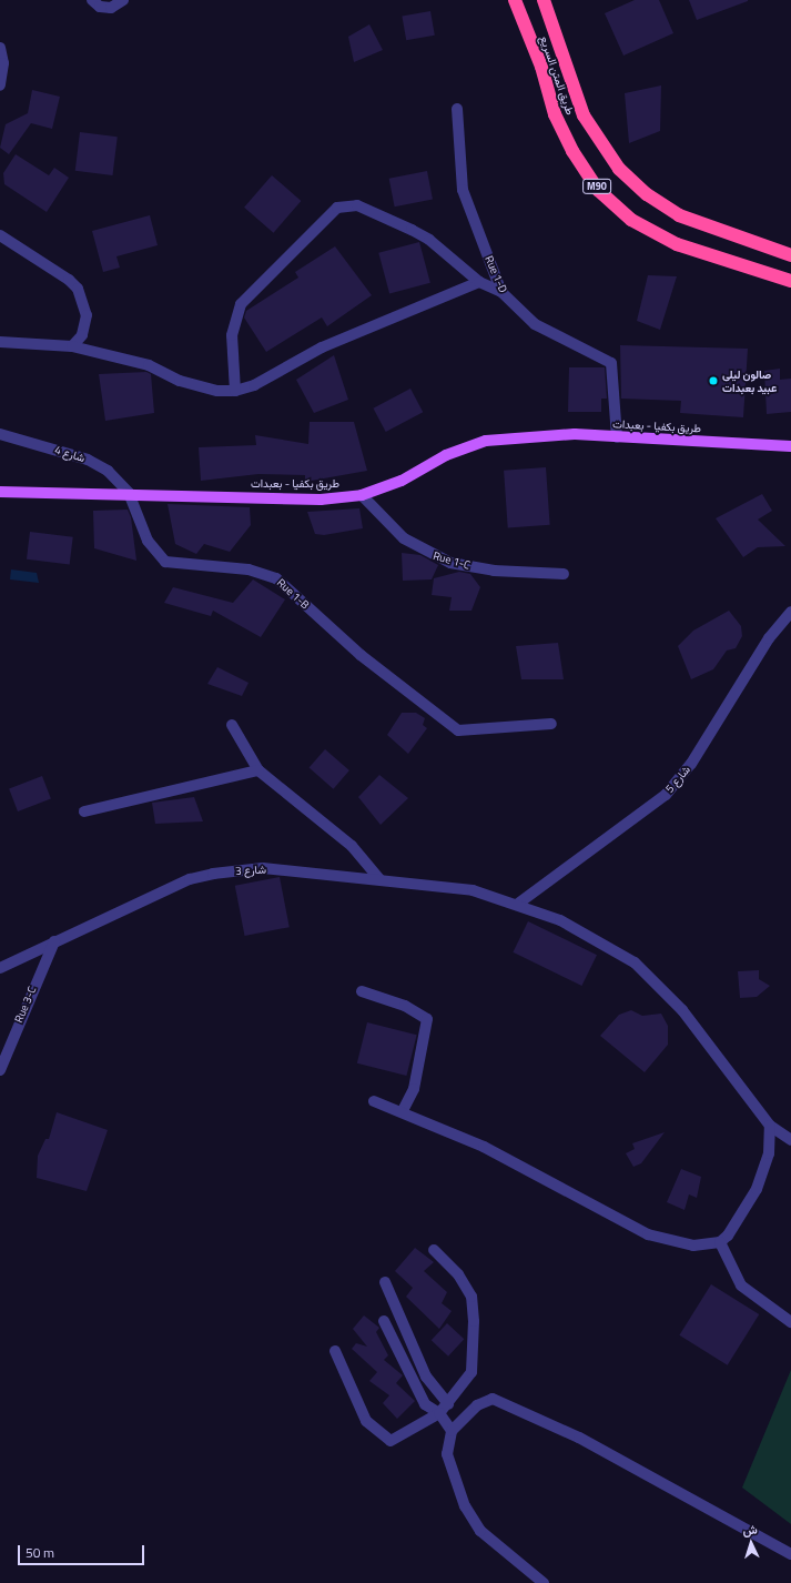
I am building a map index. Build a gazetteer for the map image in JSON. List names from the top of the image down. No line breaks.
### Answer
{"streets":{"highway":["طريق المتن السريع","M90"],"main road":["طريق بكفيا - بعبدات"],"street":["Rue 1-D","شارع 4","Rue 1-C","Rue 1-B","شارع 5","شارع 3","Rue 3-C"]},"crossings":[["طريق المتن السريع","M90"],["Rue 1-D","طريق بكفيا - بعبدات"],["طريق بكفيا - بعبدات","شارع 4"],["طريق بكفيا - بعبدات","Rue 1-C"],["طريق بكفيا - بعبدات","Rue 1-B"],["شارع 4","Rue 1-B"],["شارع 5","شارع 3"],["شارع 3","Rue 3-C"]],"places":["صالون ليلى عبيد بعبدات"],"scale_bar":"50 m","north":"top"}
